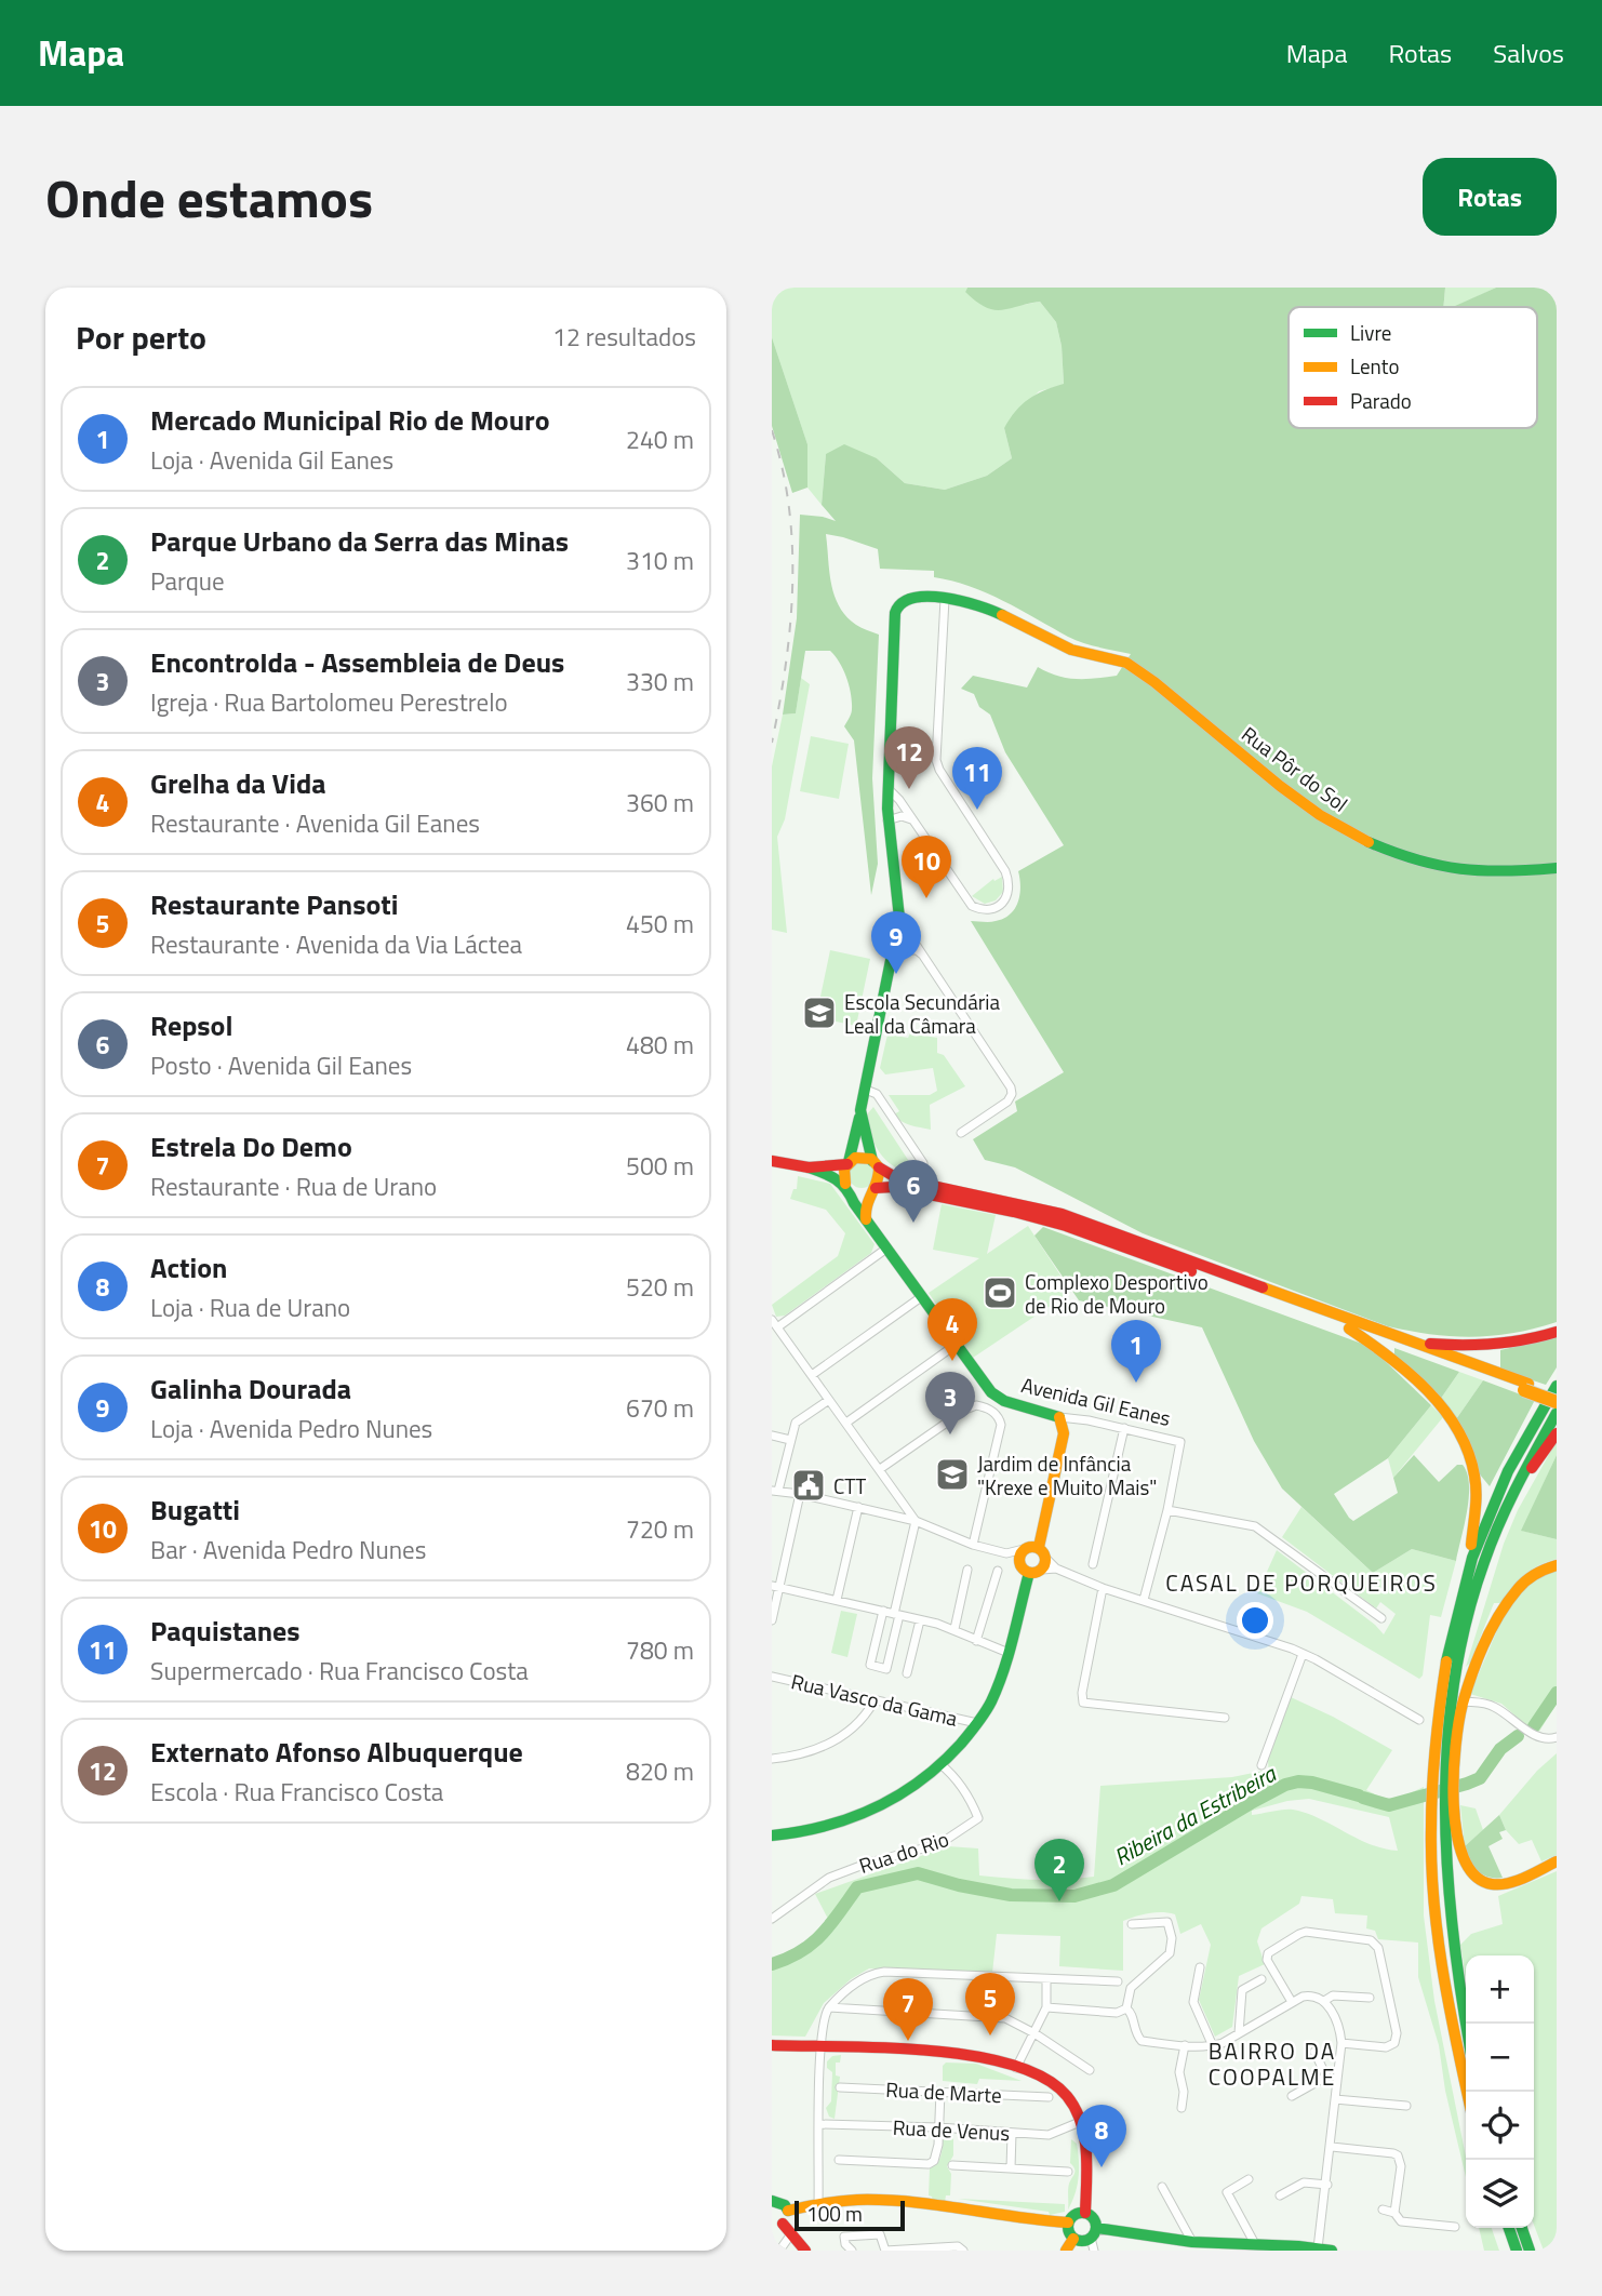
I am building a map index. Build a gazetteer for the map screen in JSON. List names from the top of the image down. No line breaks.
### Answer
{"streets":{"main road":["Rua Pôr do Sol","Avenida Gil Eanes"],"street":["Rua Vasco da Gama","Rua do Rio","Rua de Marte","Rua de Venus"]},"districts":["CASAL DE PORQUEIROS","BAIRRO DA COOPALME"],"water":["Ribeira da Estribeira"],"places":{"school or university":["Escola Secundária Leal da Câmara","Jardim de Infância \"Krexe e Muito Mais\""],"sports":["Complexo Desportivo de Rio de Mouro"],"public building":["CTT"]},"legend":["Livre","Lento","Parado"],"scale_bar":"100 m","page":{"header":"Mapa","nav":["Mapa","Rotas","Salvos"],"title":"Onde estamos","buttons":"Rotas","heading":["Por perto","12 resultados"],"list":[{"mark":"1","name":"Mercado Municipal Rio de Mouro","note":"Loja · Avenida Gil Eanes","value":"240 m"},{"mark":"2","name":"Parque Urbano da Serra das Minas","note":"Parque","value":"310 m"},{"mark":"3","name":"EncontroIda - Assembleia de Deus","note":"Igreja · Rua Bartolomeu Perestrelo","value":"330 m"},{"mark":"4","name":"Grelha da Vida","note":"Restaurante · Avenida Gil Eanes","value":"360 m"},{"mark":"5","name":"Restaurante Pansoti","note":"Restaurante · Avenida da Via Láctea","value":"450 m"},{"mark":"6","name":"Repsol","note":"Posto · Avenida Gil Eanes","value":"480 m"},{"mark":"7","name":"Estrela Do Demo","note":"Restaurante · Rua de Urano","value":"500 m"},{"mark":"8","name":"Action","note":"Loja · Rua de Urano","value":"520 m"},{"mark":"9","name":"Galinha Dourada","note":"Loja · Avenida Pedro Nunes","value":"670 m"},{"mark":"10","name":"Bugatti","note":"Bar · Avenida Pedro Nunes","value":"720 m"},{"mark":"11","name":"Paquistanes","note":"Supermercado · Rua Francisco Costa","value":"780 m"},{"mark":"12","name":"Externato Afonso Albuquerque","note":"Escola · Rua Francisco Costa","value":"820 m"}],"pins":["12","11","10","9","6","4","1","3","2","5","7","8"],"map_buttons":["+","−"],"scale":"100 m"}}
